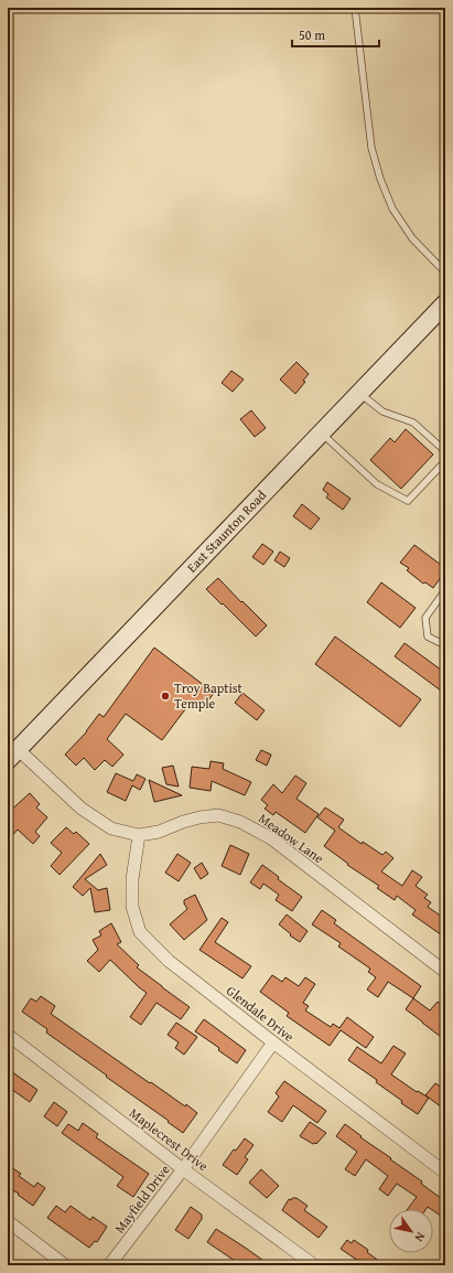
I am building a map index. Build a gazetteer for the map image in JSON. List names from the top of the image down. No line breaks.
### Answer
{"streets":{"main road":["East Staunton Road"],"street":["Meadow Lane","Glendale Drive","Maplecrest Drive","Mayfield Drive"]},"crossings":[["East Staunton Road","Meadow Lane"],["Meadow Lane","Glendale Drive"],["Glendale Drive","Mayfield Drive"],["Maplecrest Drive","Mayfield Drive"]],"places":["Troy Baptist Temple"],"scale_bar":"50 m","north":"bottom right"}
